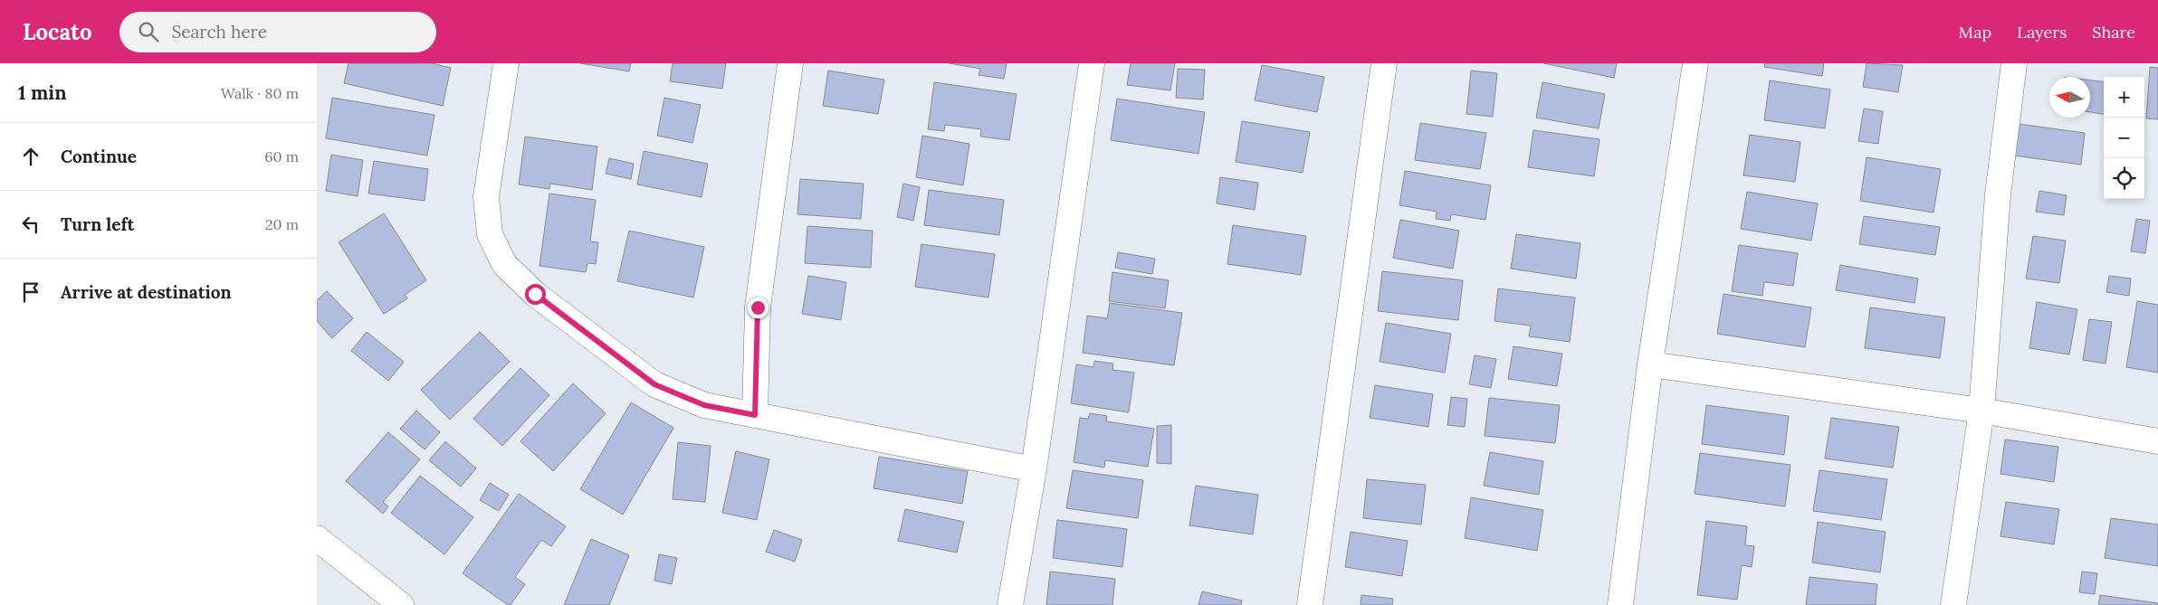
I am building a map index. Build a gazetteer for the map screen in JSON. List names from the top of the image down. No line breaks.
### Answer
{"north":"left","page":{"header":"Locato","search":"Search here","nav":["Map","Layers","Share"],"heading":["1 min","Walk · 80 m"],"map_buttons":["+","−"],"list":[["Continue","60 m"],["Turn left","20 m"],"Arrive at destination"]}}
